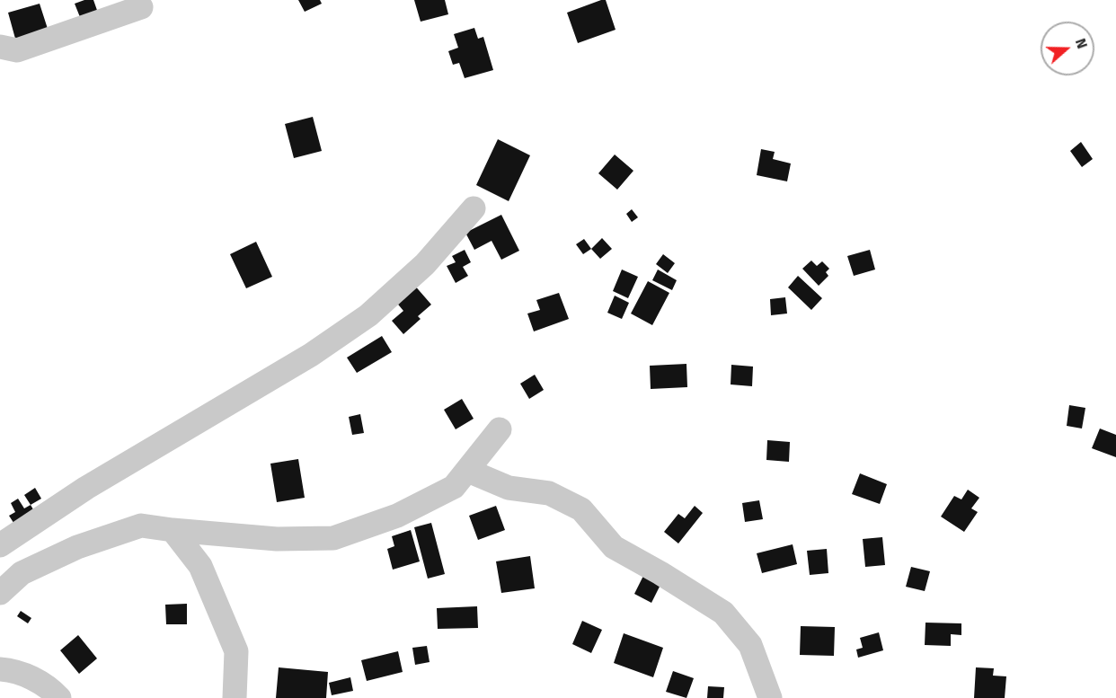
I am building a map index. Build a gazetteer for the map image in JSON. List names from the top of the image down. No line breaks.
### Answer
{"north":"right"}
